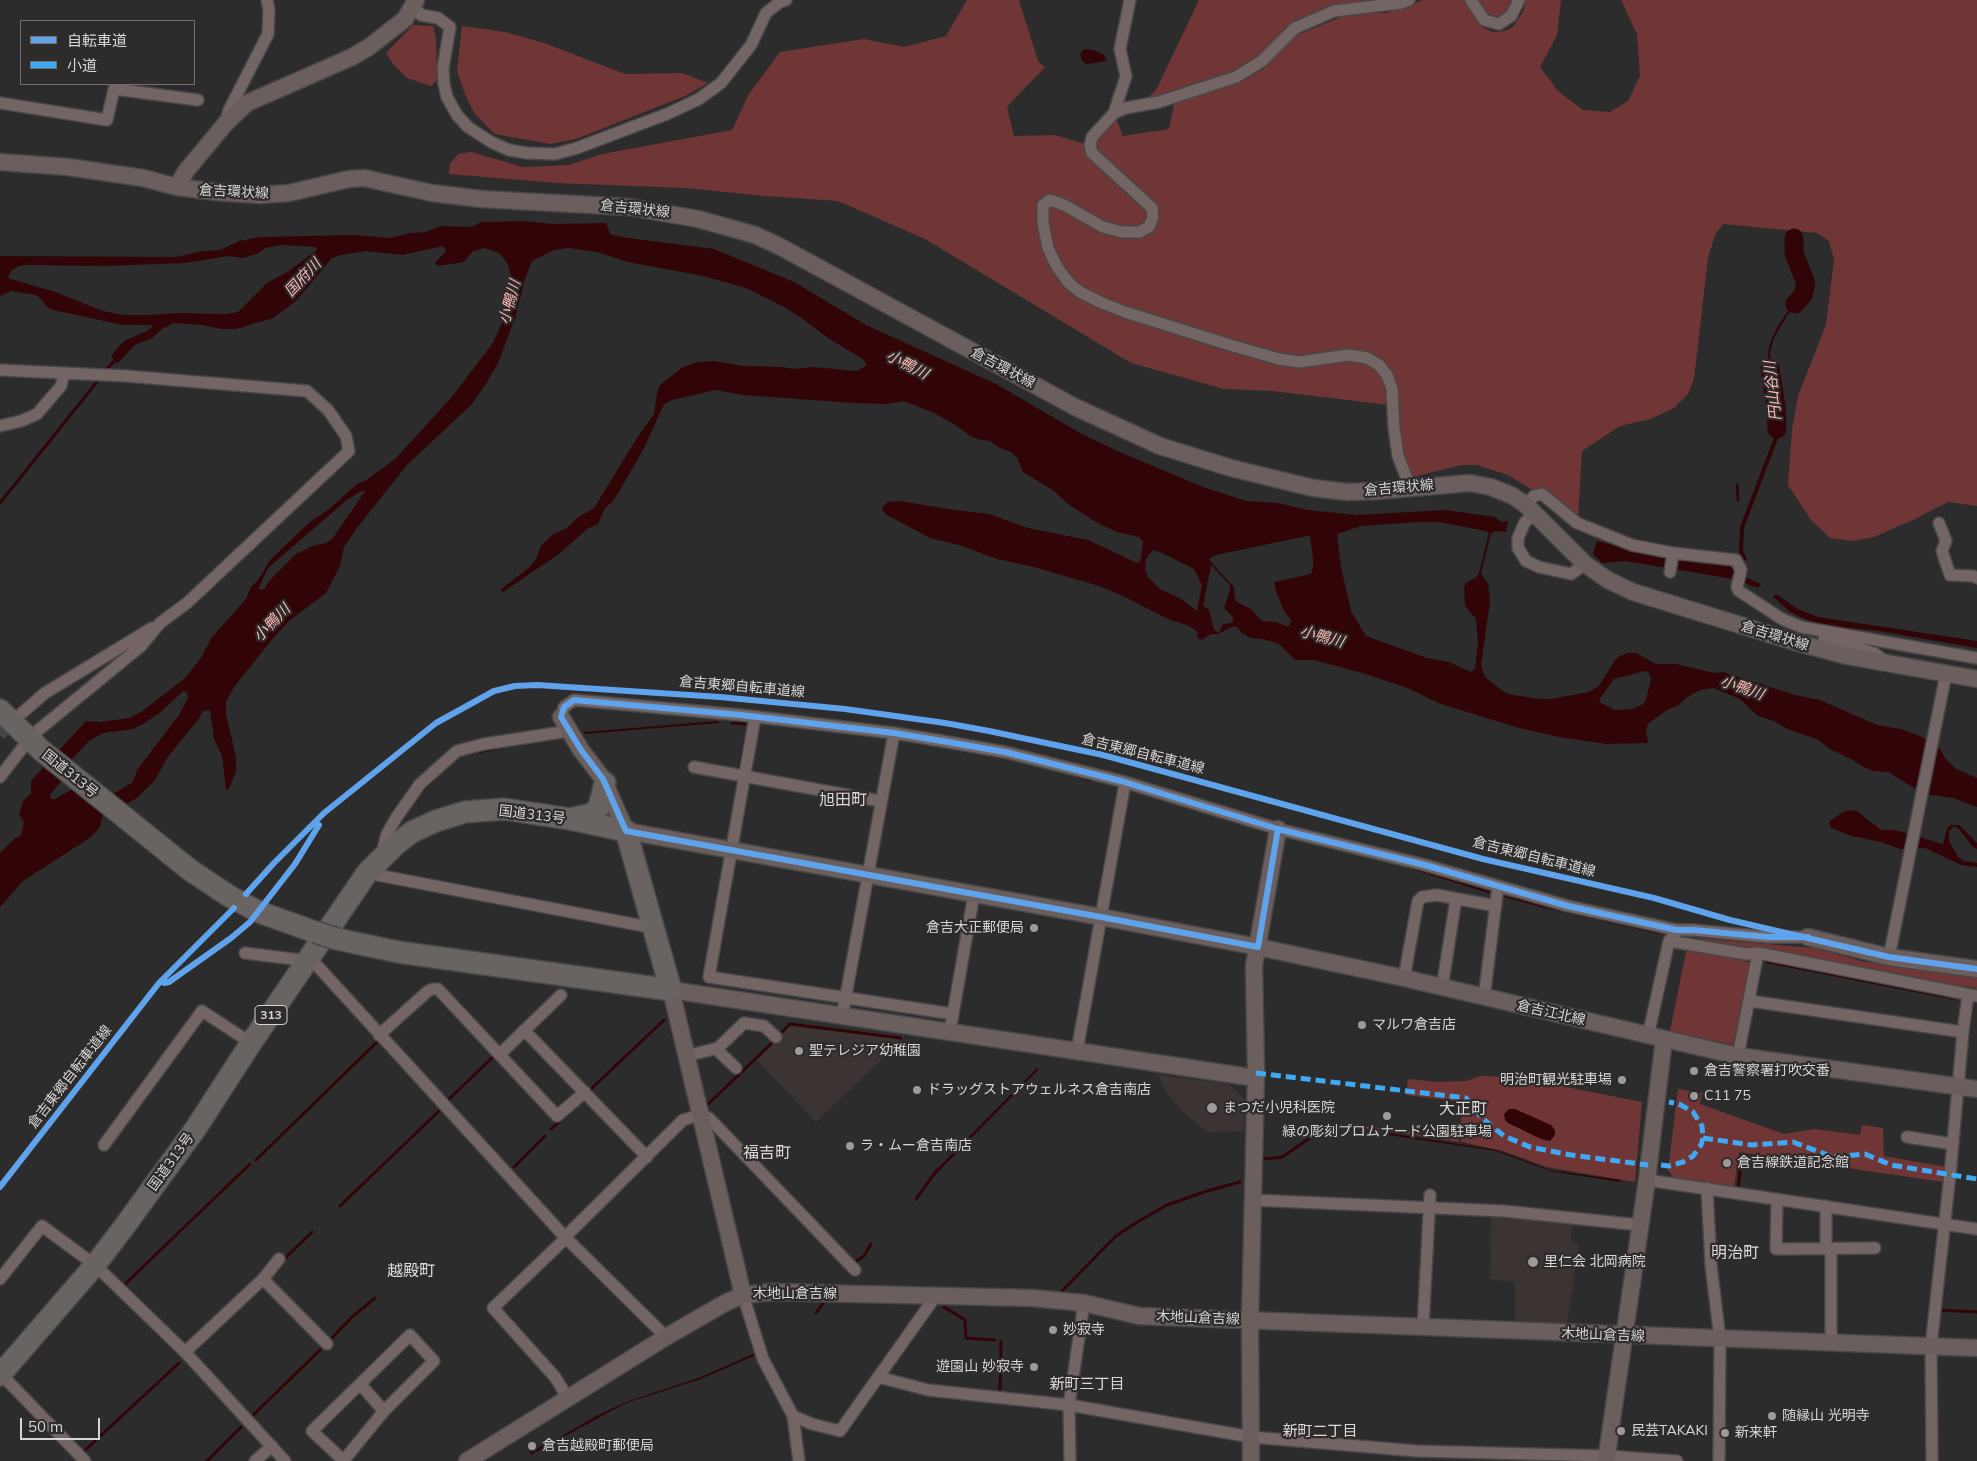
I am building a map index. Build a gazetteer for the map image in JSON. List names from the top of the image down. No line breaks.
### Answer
{"streets":{"highway":["国道313号","313"],"main road":["倉吉環状線","倉吉江北線","木地山倉吉線"],"cycle path":["倉吉東郷自転車道線"]},"crossings":[["国道313号","倉吉江北線"]],"districts":["旭田町","大正町","福吉町","明治町","越殿町","新町三丁目","新町二丁目"],"water":["国府川","小鴨川","円山谷川"],"places":["倉吉大正郵便局","マルワ倉吉店","聖テレジア幼稚園","倉吉警察署打吹交番","明治町観光駐車場","ドラッグストアウェルネス倉吉南店","C11 75","まつだ小児科医院","緑の彫刻プロムナード公園駐車場","ラ・ムー倉吉南店","倉吉線鉄道記念館","里仁会 北岡病院","妙寂寺","遊園山 妙寂寺","随縁山 光明寺","民芸TAKAKI","新来軒","倉吉越殿町郵便局"],"legend":["自転車道","小道"],"scale_bar":"50 m"}
